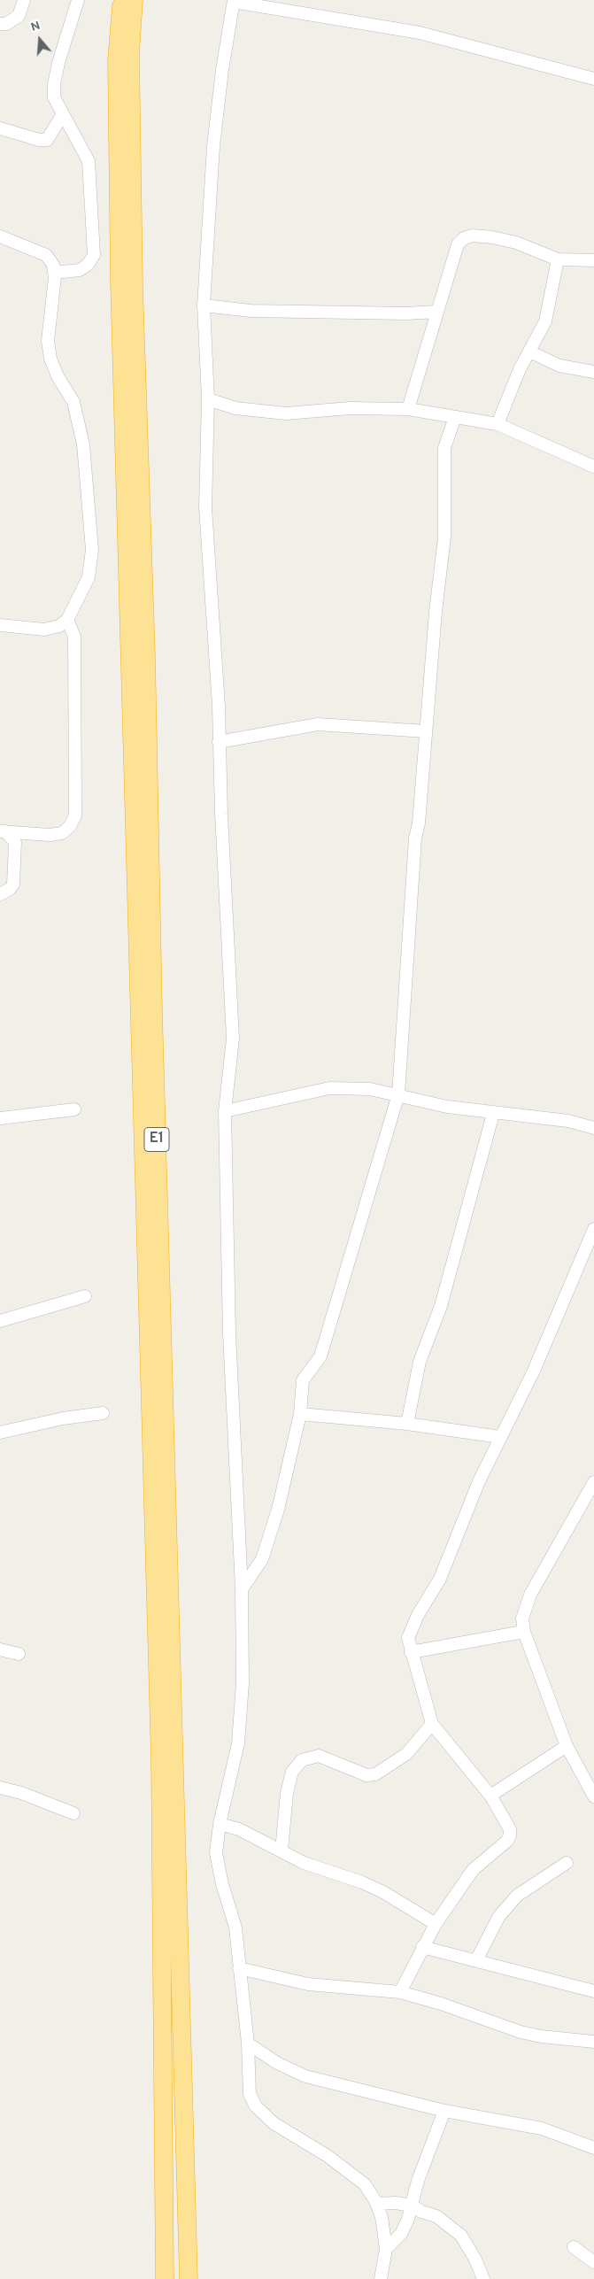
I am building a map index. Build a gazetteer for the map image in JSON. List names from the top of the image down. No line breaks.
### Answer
{"streets":{"highway":["E1"]},"north":"top"}
